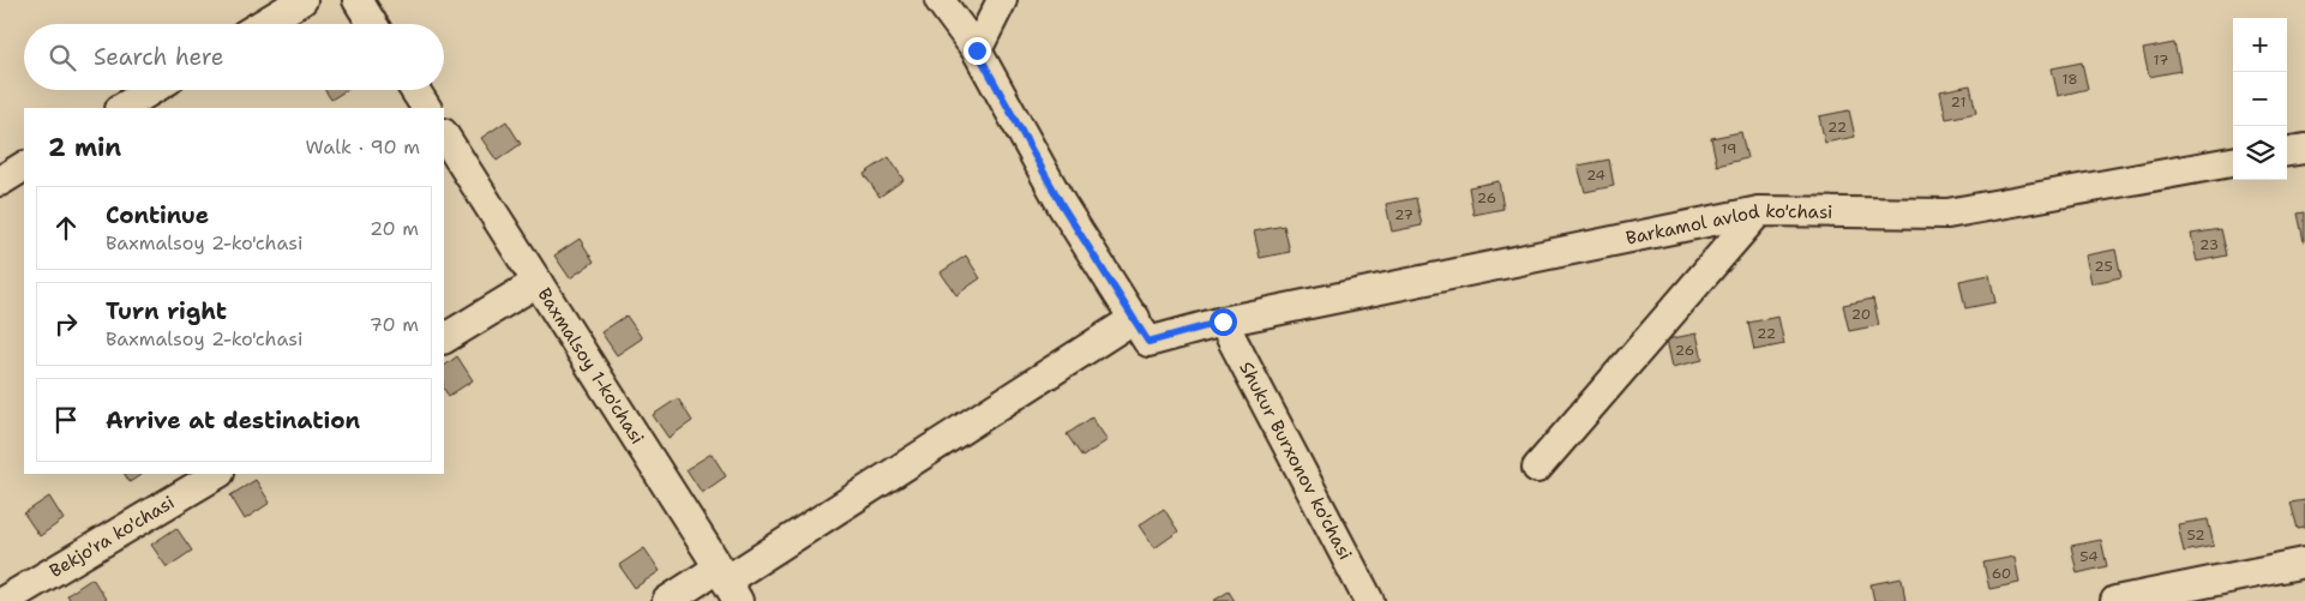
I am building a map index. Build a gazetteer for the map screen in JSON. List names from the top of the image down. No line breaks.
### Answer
{"streets":{"street":["Barkamol avlod ko'chasi","Baxmalsoy 1-ko'chasi","Shukur Burxonov ko'chasi","Bekjo'ra ko'chasi"]},"crossings":[["Barkamol avlod ko'chasi","Shukur Burxonov ko'chasi"]],"house_numbers":["17","18","21","22","19","24","26","27","23","25","20","22","26","52","54","60"],"page":{"map_buttons":["+","−"],"search":"Search here","heading":["2 min","Walk · 90 m"],"list":[["Continue","Baxmalsoy 2-ko'chasi","20 m"],["Turn right","Baxmalsoy 2-ko'chasi","70 m"],"Arrive at destination"]}}
